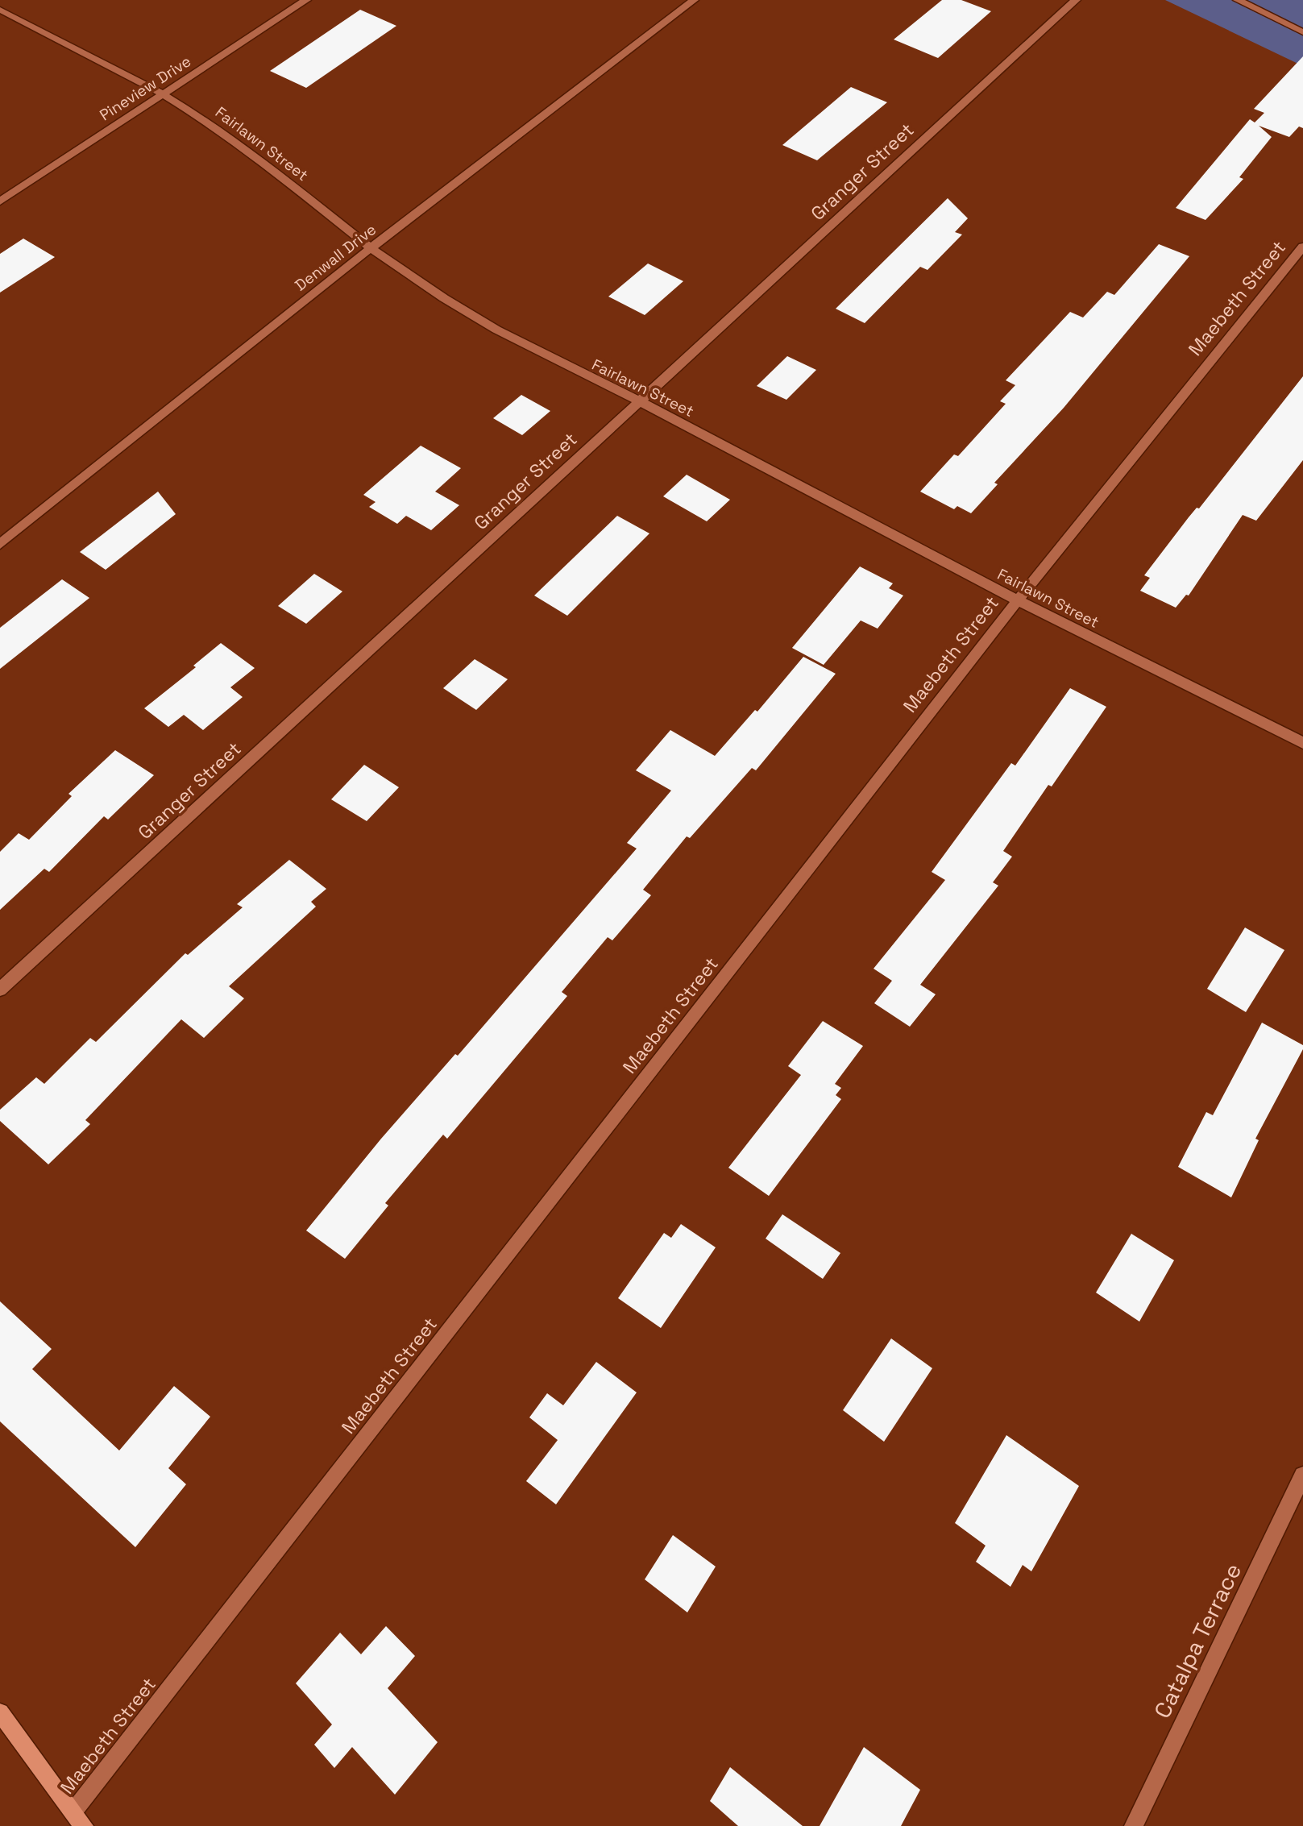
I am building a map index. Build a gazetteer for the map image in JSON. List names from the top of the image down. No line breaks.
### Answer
{"streets":{"street":["Pineview Drive","Fairlawn Street","Granger Street","Denwall Drive","Maebeth Street","Catalpa Terrace"]},"crossings":[["Pineview Drive","Fairlawn Street"],["Fairlawn Street","Granger Street"],["Fairlawn Street","Denwall Drive"],["Fairlawn Street","Maebeth Street"]]}
